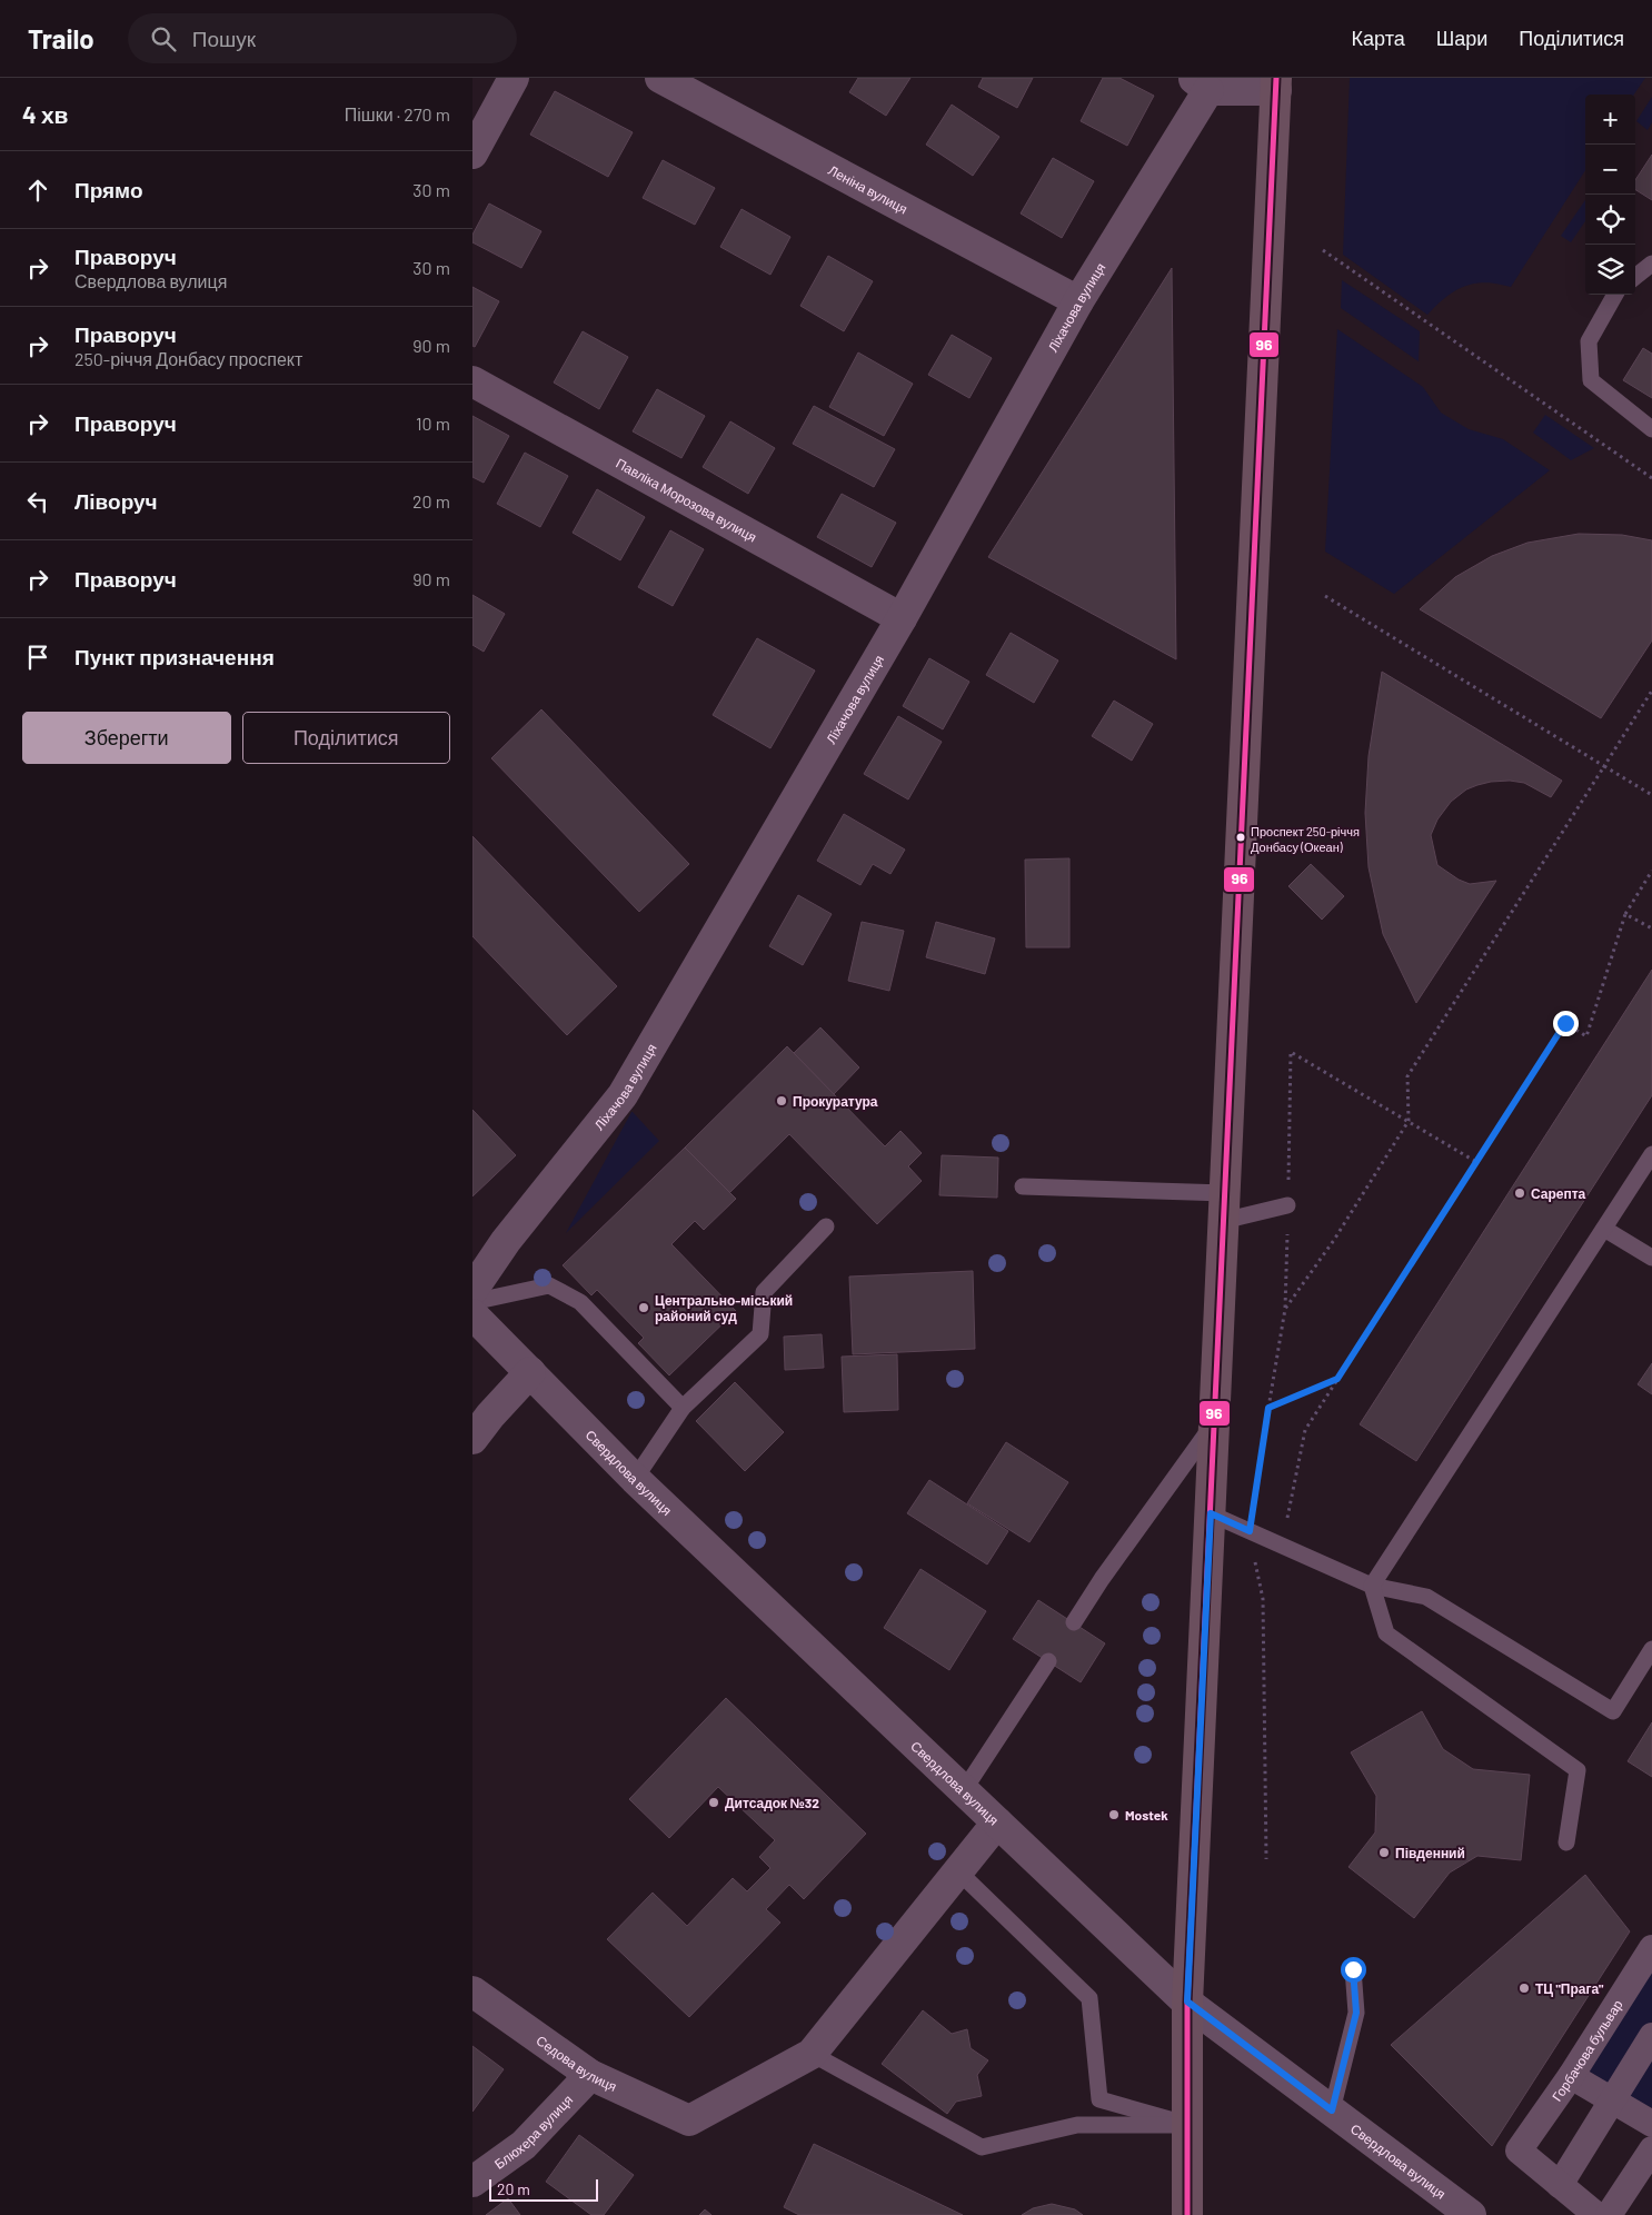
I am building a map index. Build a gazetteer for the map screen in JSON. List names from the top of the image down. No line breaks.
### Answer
{"streets":{"street":["Леніна вулиця","Ліхачова вулиця","Павліка Морозова вулиця","Свердлова вулиця","Горбачова бульвар","Седова вулиця","Блюхера вулиця"]},"crossings":[["Леніна вулиця","Ліхачова вулиця"],["Ліхачова вулиця","Павліка Морозова вулиця"],["Седова вулиця","Блюхера вулиця"]],"places":["Проспект 250-річчя Донбасу (Океан)","Прокуратура","Сарепта","Центрально-міський районий суд","Дитсадок №32","Mostek","Південний","ТЦ \"Прага\""],"lines":["transit line 96"],"scale_bar":"20 m","page":{"header":"Trailo","search":"Пошук","nav":["Карта","Шари","Поділитися"],"heading":["4 хв","Пішки · 270 m"],"map_buttons":["+","−"],"list":[["Прямо","30 m"],["Праворуч","Свердлова вулиця","30 m"],["Праворуч","250-річчя Донбасу проспект","90 m"],["Праворуч","10 m"],["Ліворуч","20 m"],["Праворуч","90 m"],"Пункт призначення"],"buttons":["Зберегти","Поділитися"],"scale":"20 m"}}
